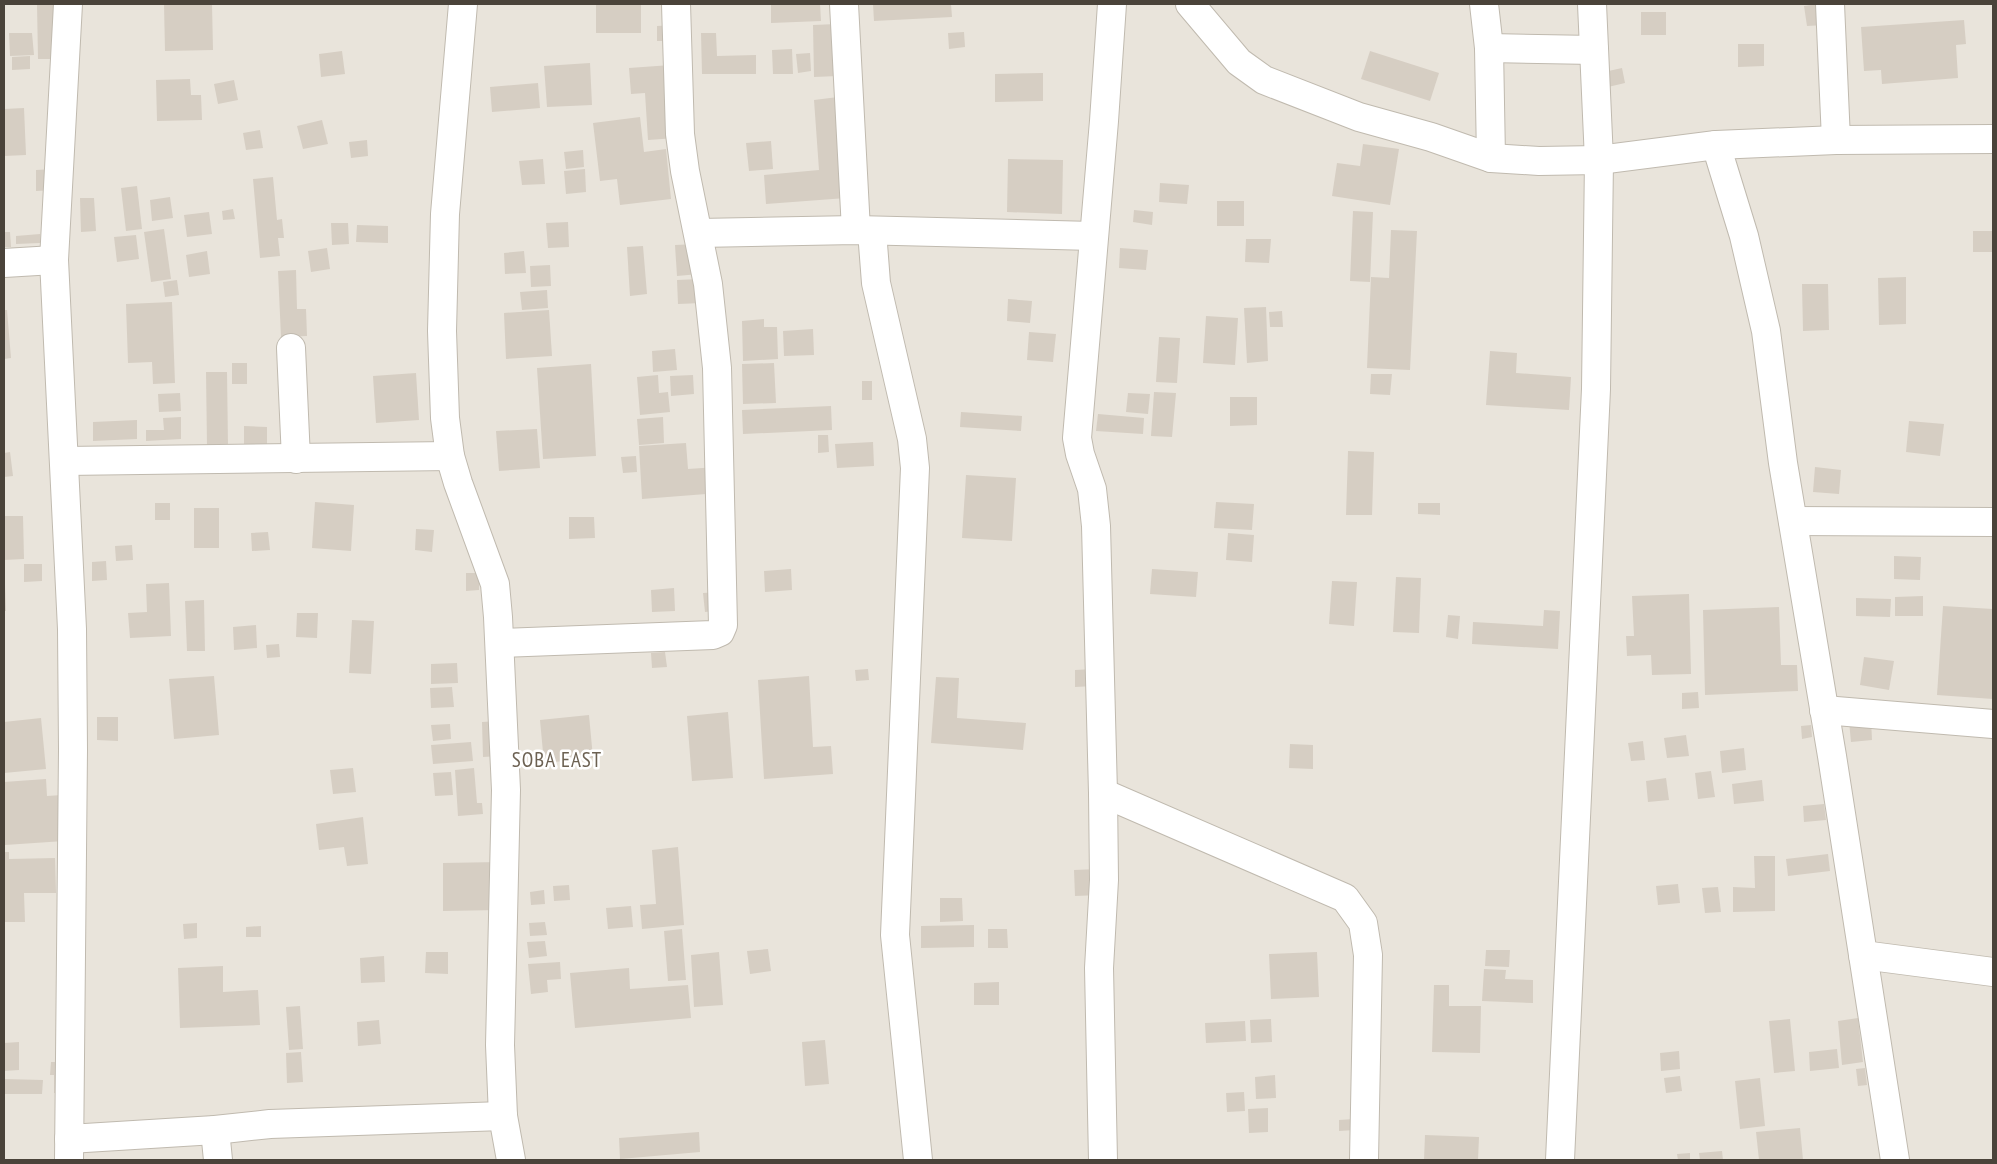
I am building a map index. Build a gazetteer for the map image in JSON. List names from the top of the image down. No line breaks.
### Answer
{"districts":["SOBA EAST"]}
